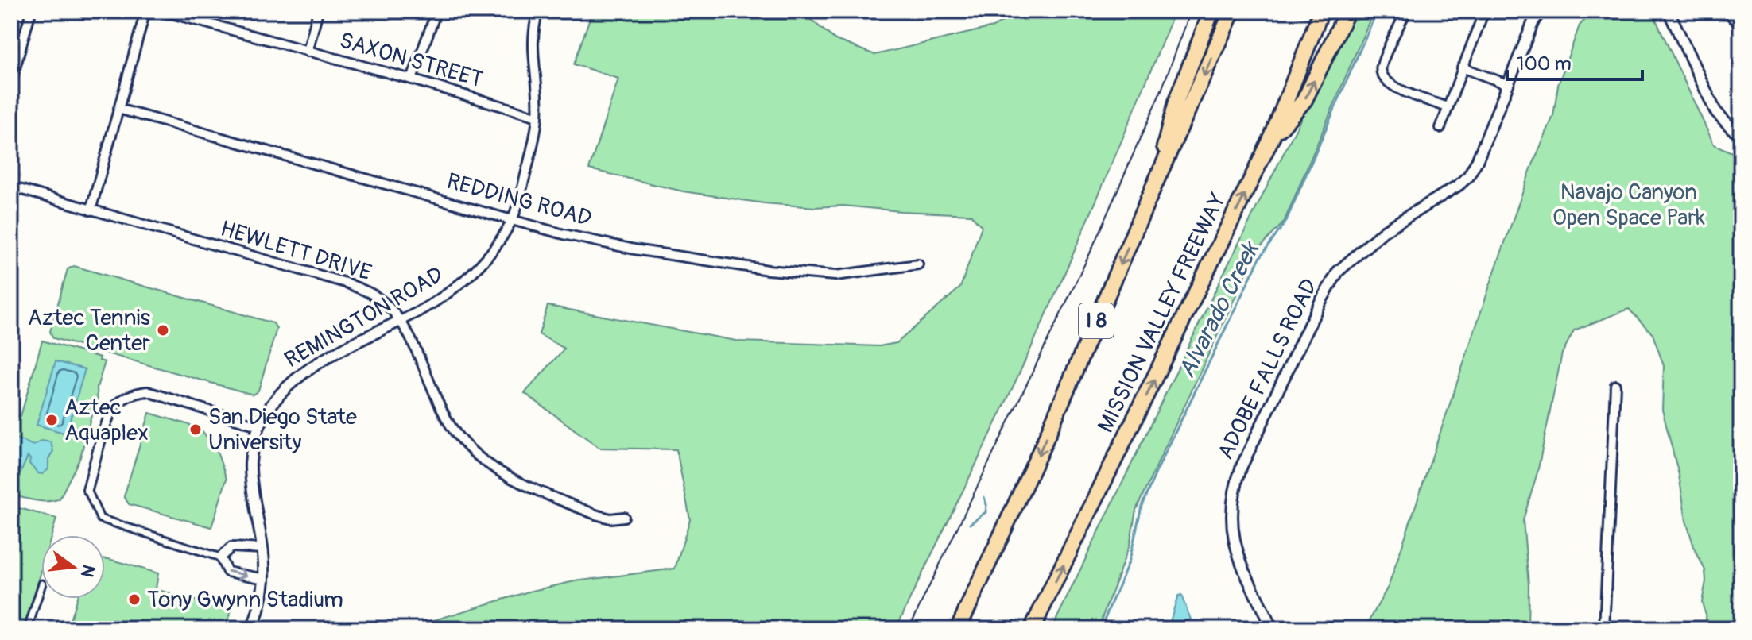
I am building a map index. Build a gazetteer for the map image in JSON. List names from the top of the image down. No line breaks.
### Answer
{"streets":{"highway":["MISSION VALLEY FREEWAY","I 8"],"street":["SAXON STREET","REDDING ROAD","HEWLETT DRIVE","REMINGTON ROAD","ADOBE FALLS ROAD"]},"crossings":[["SAXON STREET","REMINGTON ROAD"],["REDDING ROAD","REMINGTON ROAD"],["HEWLETT DRIVE","REMINGTON ROAD"]],"water":["Alvarado Creek"],"parks":["Navajo Canyon Open Space Park"],"places":["Aztec Tennis Center","Aztec Aquaplex","San Diego State University","Tony Gwynn Stadium"],"scale_bar":"100 m","north":"right"}
